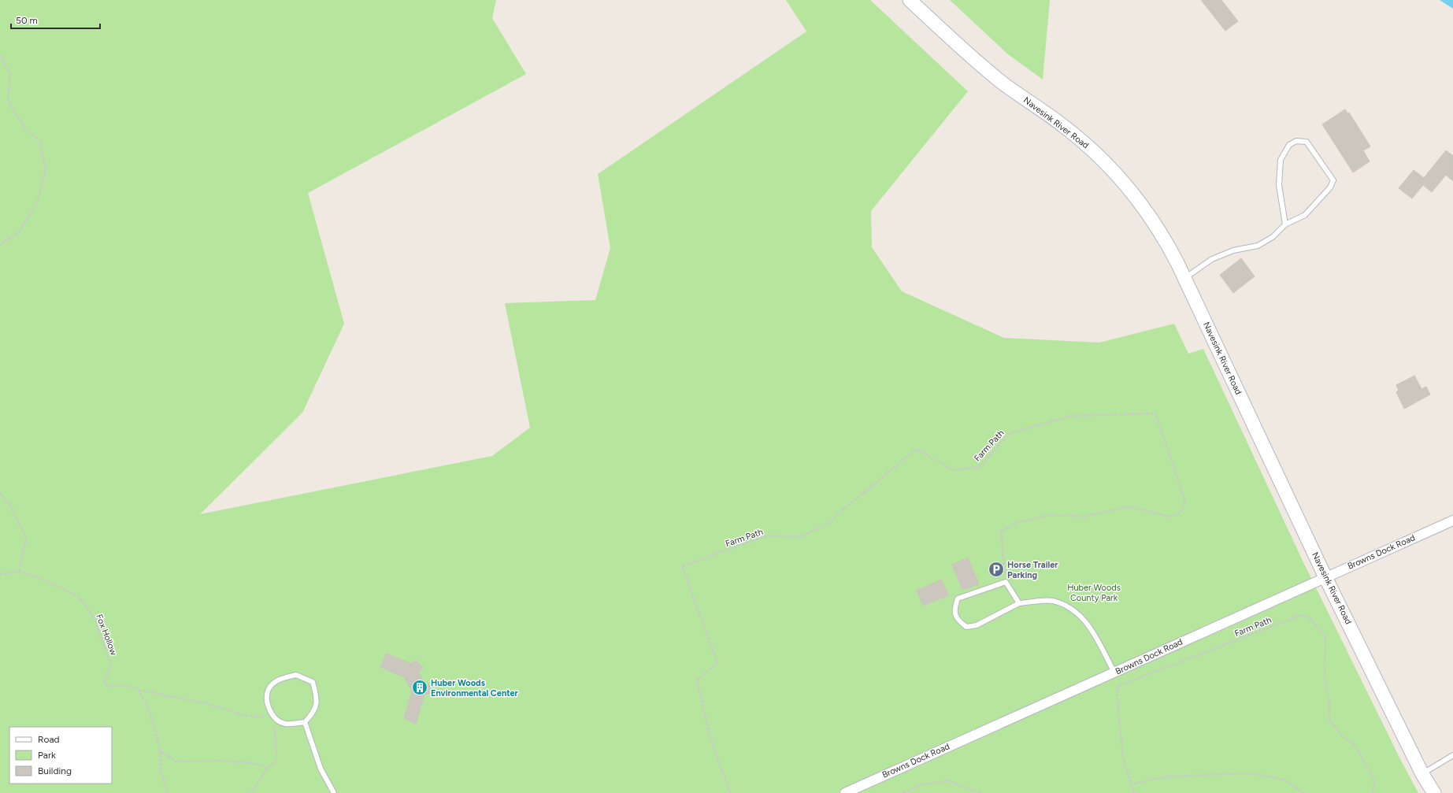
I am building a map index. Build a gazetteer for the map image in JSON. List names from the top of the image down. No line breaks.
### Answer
{"streets":{"main road":["Navesink River Road"],"street":["Browns Dock Road"],"path":["Farm Path","Fox Hollow"]},"crossings":[["Navesink River Road","Browns Dock Road"]],"parks":["Huber Woods County Park"],"places":{"parking":["Horse Trailer Parking"],"building":["Huber Woods Environmental Center"]},"legend":["Road","Park","Building"],"scale_bar":"50 m"}
